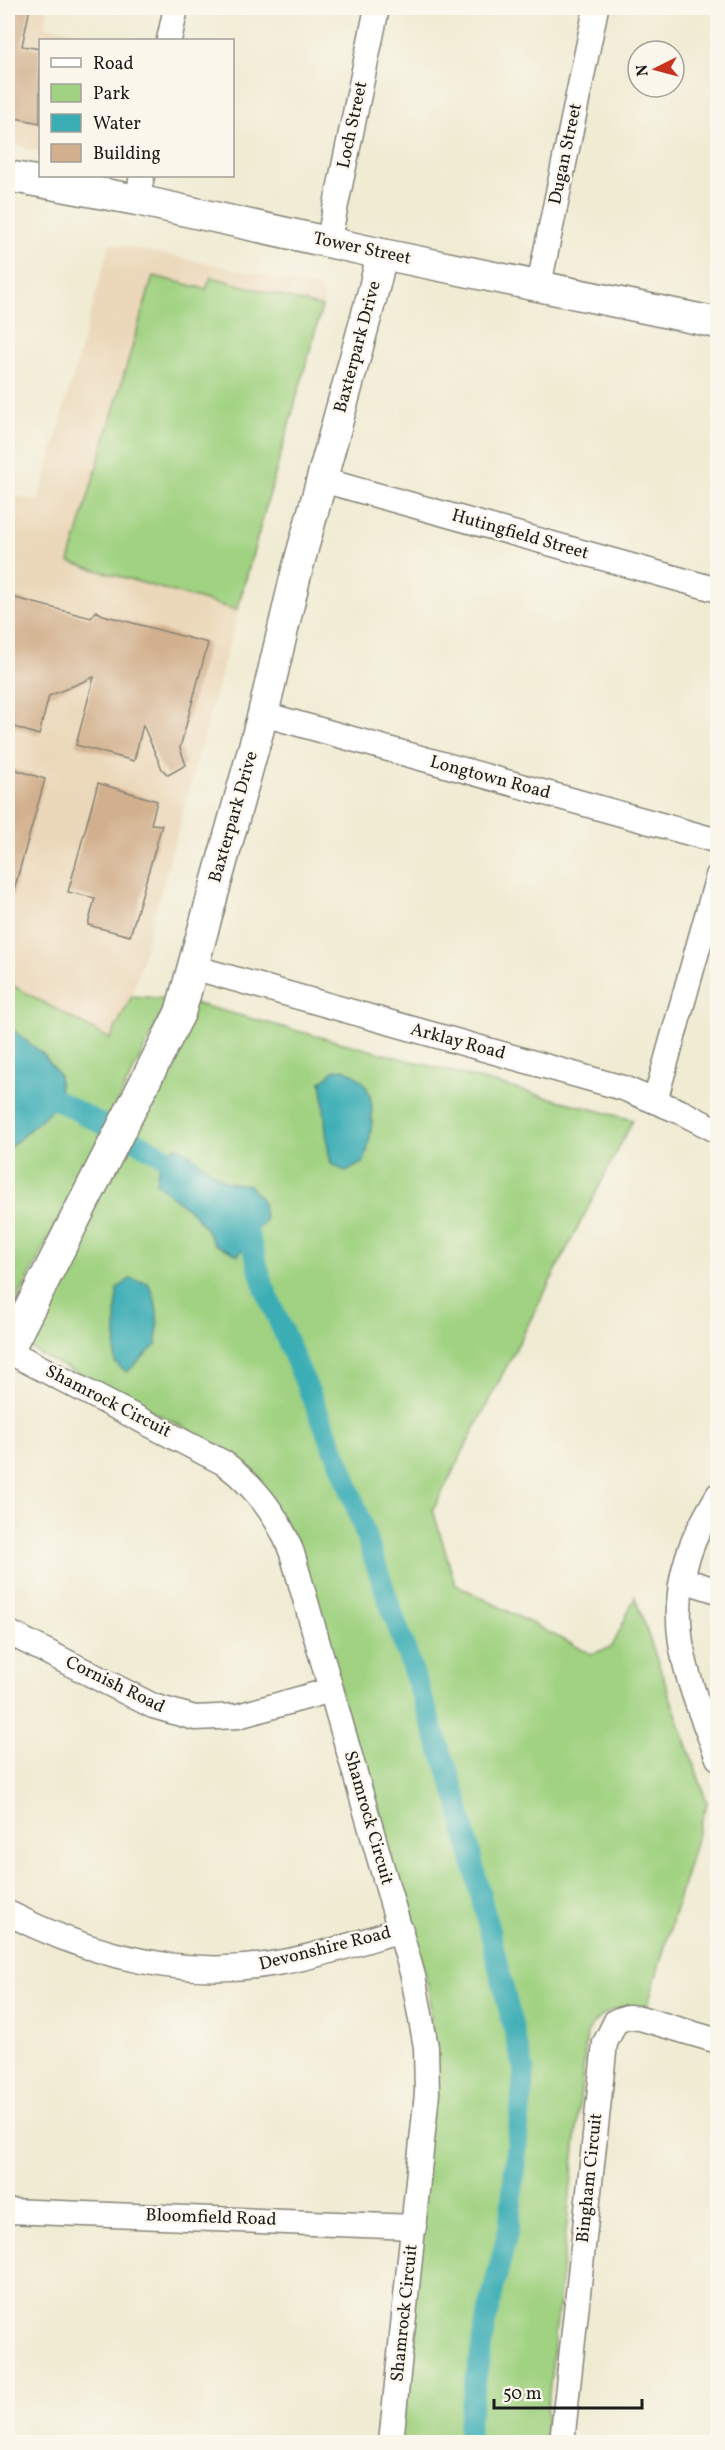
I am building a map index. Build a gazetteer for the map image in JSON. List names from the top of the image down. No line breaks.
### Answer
{"streets":{"street":["Loch Street","Dugan Street","Tower Street","Baxterpark Drive","Hutingfield Street","Longtown Road","Arklay Road","Shamrock Circuit","Cornish Road","Devonshire Road","Bingham Circuit","Bloomfield Road"]},"crossings":[["Loch Street","Tower Street"],["Dugan Street","Tower Street"],["Tower Street","Baxterpark Drive"],["Baxterpark Drive","Hutingfield Street"],["Baxterpark Drive","Longtown Road"],["Baxterpark Drive","Arklay Road"],["Baxterpark Drive","Shamrock Circuit"],["Shamrock Circuit","Cornish Road"],["Shamrock Circuit","Devonshire Road"],["Shamrock Circuit","Bloomfield Road"]],"legend":["Road","Park","Water","Building"],"scale_bar":"50 m","north":"left"}
